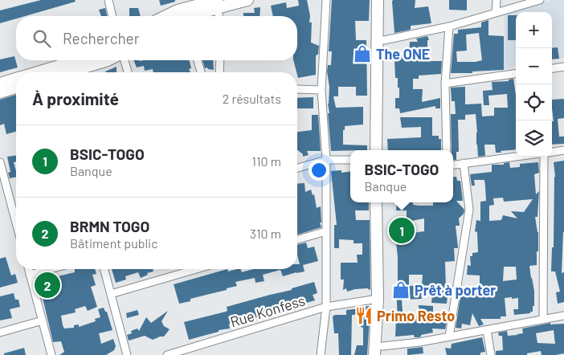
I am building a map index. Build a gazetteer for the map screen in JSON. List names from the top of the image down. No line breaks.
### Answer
{"streets":{"street":["Rue Konfess"]},"places":{"shop":["The ONE","Prêt à porter"],"restaurant":["Primo Resto"]},"page":{"map_buttons":["+","−"],"search":"Rechercher","heading":["À proximité","2 résultats"],"list":[{"mark":"1","name":"BSIC-TOGO","note":"Banque","value":"110 m"},{"mark":"2","name":"BRMN TOGO","note":"Bâtiment public","value":"310 m"}],"popup":["BSIC-TOGO","Banque"],"pins":["1","2"]}}
